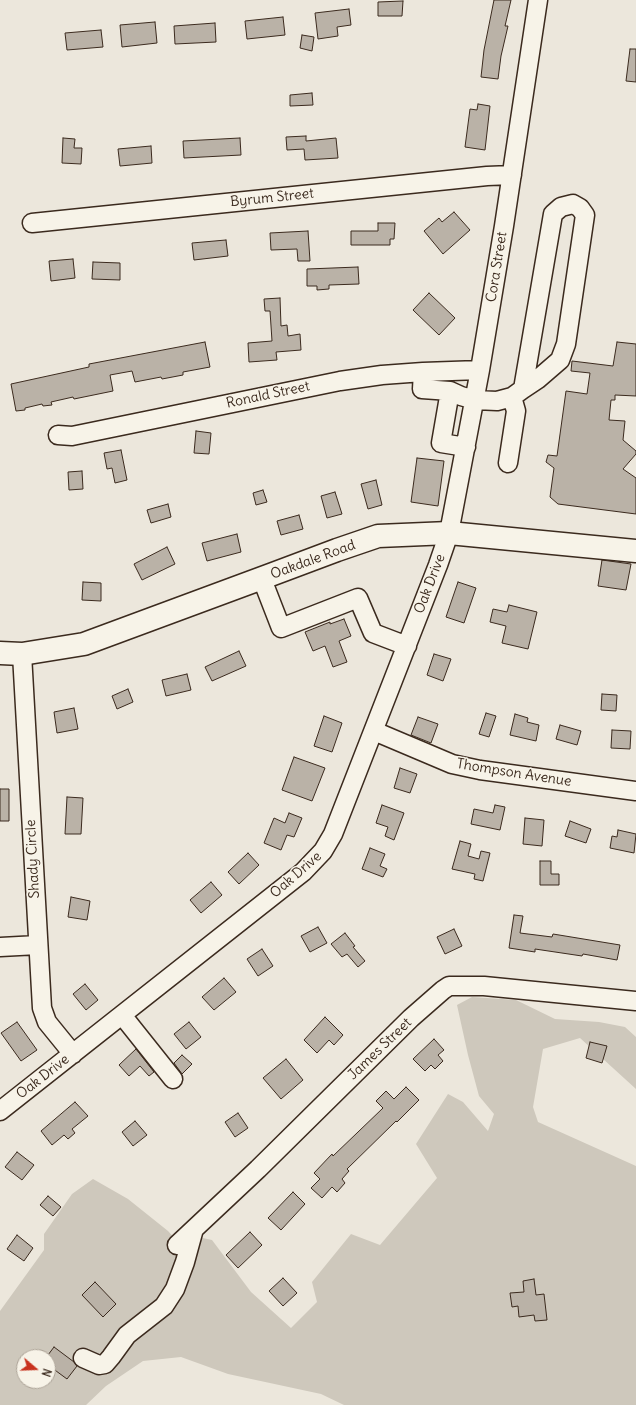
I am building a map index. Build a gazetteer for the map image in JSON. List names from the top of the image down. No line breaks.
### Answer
{"streets":{"main road":["Oakdale Road"],"street":["Byrum Street","Cora Street","Ronald Street","Oak Drive","Thompson Avenue","Shady Circle","James Street"]},"crossings":[["Byrum Street","Cora Street"],["Cora Street","Ronald Street"],["Cora Street","Oakdale Road"],["Cora Street","Oak Drive"],["Oakdale Road","Oak Drive"],["Oakdale Road","Shady Circle"],["Oak Drive","Thompson Avenue"],["Oak Drive","Shady Circle"]],"north":"right"}
